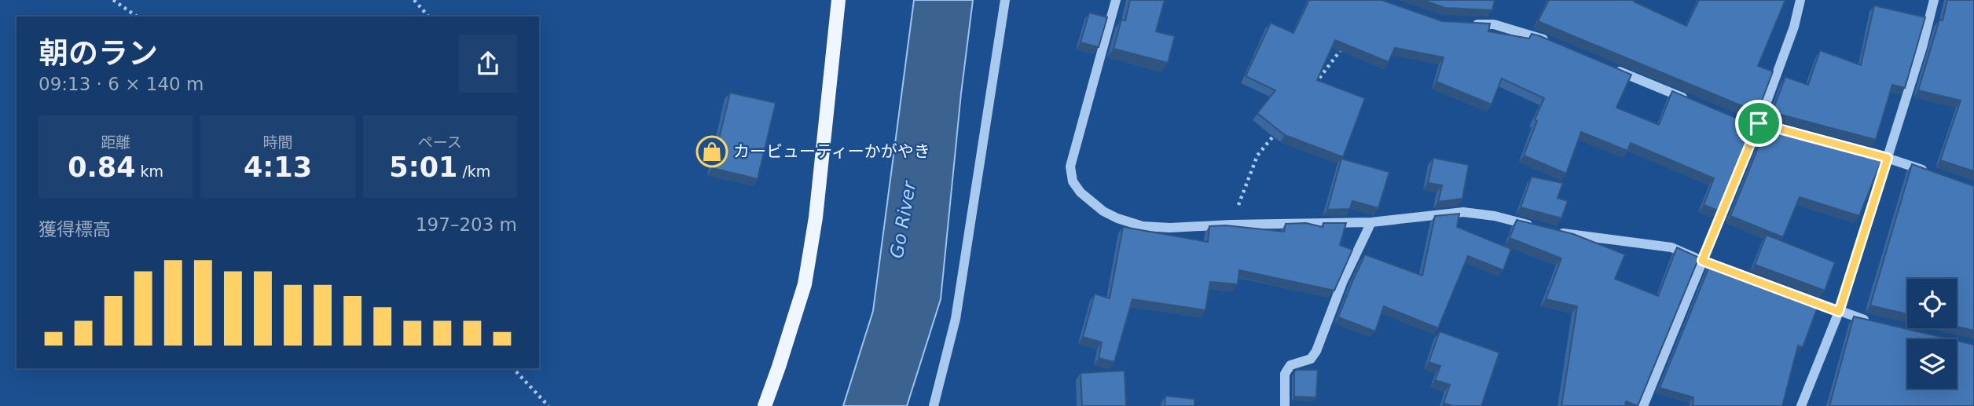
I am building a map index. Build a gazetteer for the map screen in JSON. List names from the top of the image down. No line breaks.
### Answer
{"water":["Go River"],"places":{"shop":["カービューティーかがやき"]},"page":{"heading":["朝のラン","09:13 · 6 × 140 m"],"stats":[["距離","0.84 km"],["時間","4:13"],["ペース","5:01 /km"]],"chart":["獲得標高","197–203 m"]}}
